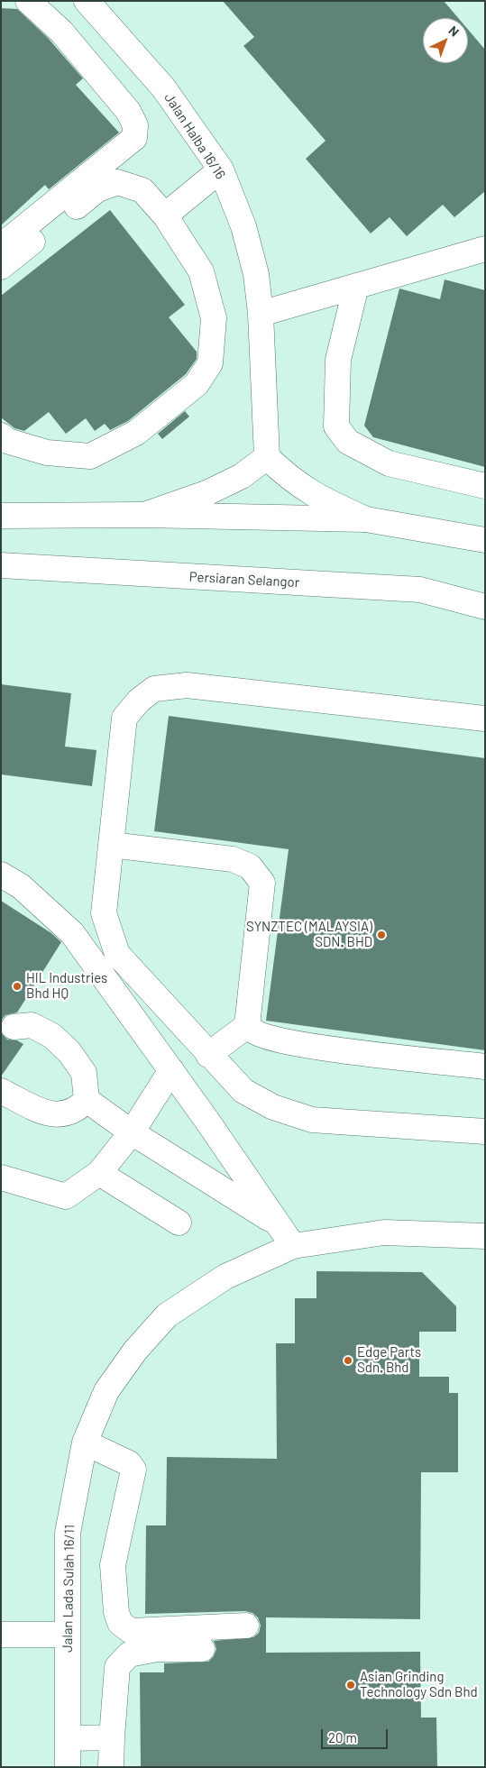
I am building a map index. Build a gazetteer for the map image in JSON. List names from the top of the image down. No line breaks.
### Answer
{"streets":{"street":["Jalan Halba 16/16","Persiaran Selangor","Jalan Lada Sulah 16/11"]},"places":["SYNZTEC (MALAYSIA) SDN. BHD","HIL Industries Bhd HQ","Edge Parts Sdn. Bhd","Asian Grinding Technology Sdn Bhd"],"scale_bar":"20 m","north":"top right"}
